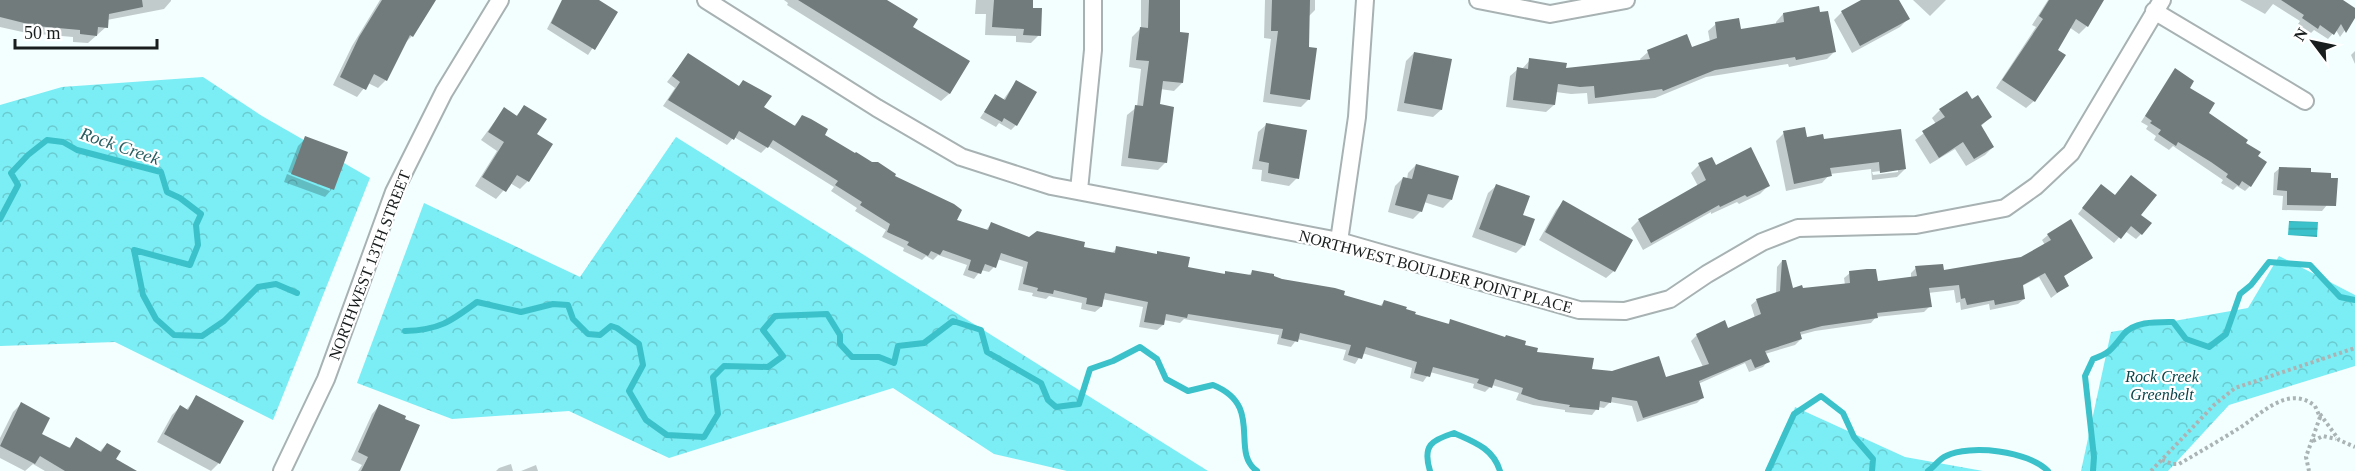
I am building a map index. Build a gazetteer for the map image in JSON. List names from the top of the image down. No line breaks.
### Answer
{"streets":{"street":["NORTHWEST 13TH STREET","NORTHWEST BOULDER POINT PLACE"]},"water":["Rock Creek"],"parks":["Rock Creek Greenbelt"],"scale_bar":"50 m","north":"top left"}
